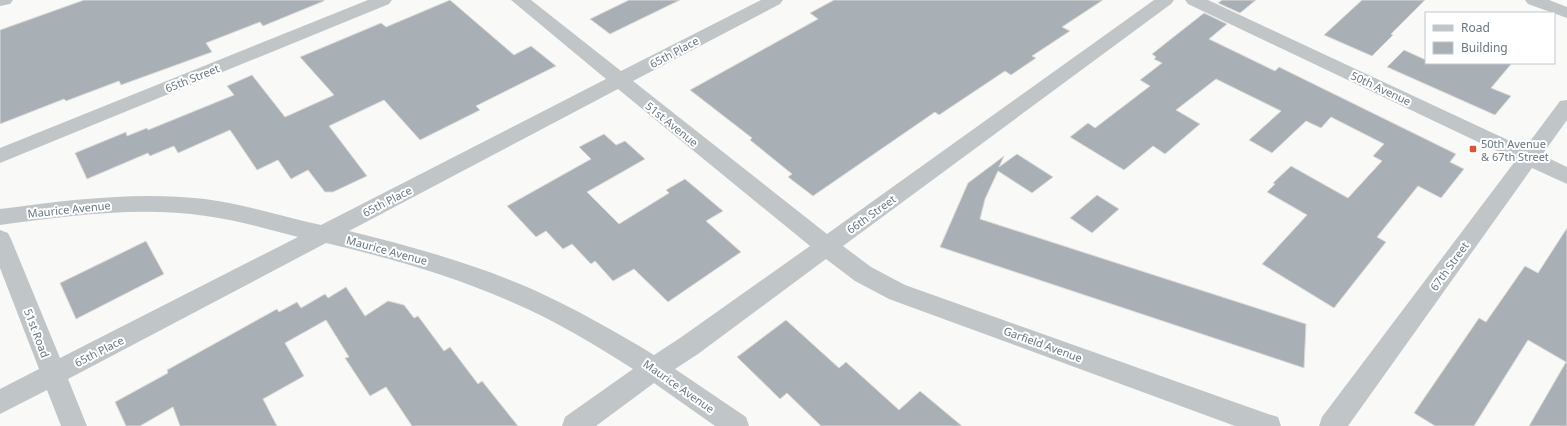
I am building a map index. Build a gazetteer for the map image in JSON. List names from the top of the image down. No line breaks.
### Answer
{"streets":{"street":["65th Place","65th Street","50th Avenue","51st Avenue","Maurice Avenue","66th Street","67th Street","51st Road","Garfield Avenue"]},"crossings":[["65th Place","51st Avenue"],["65th Place","Maurice Avenue"],["65th Place","51st Road"],["50th Avenue","67th Street"],["51st Avenue","66th Street"],["51st Avenue","Garfield Avenue"],["Maurice Avenue","66th Street"],["66th Street","Garfield Avenue"]],"places":{"transit":["50th Avenue & 67th Street"]},"legend":["Road","Building"]}
